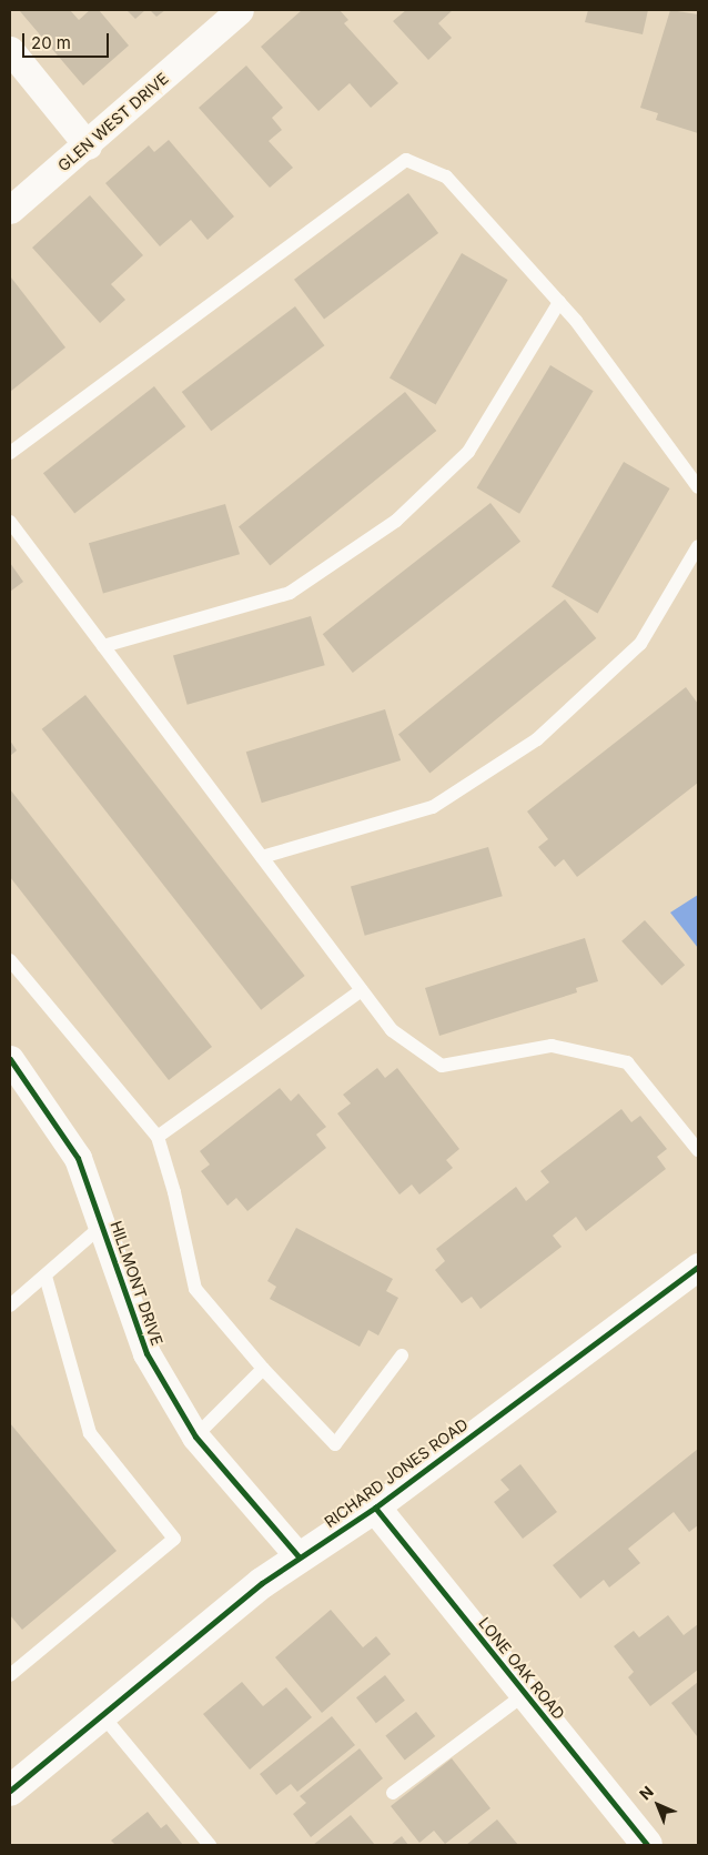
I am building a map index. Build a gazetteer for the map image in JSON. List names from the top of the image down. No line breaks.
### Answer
{"streets":{"street":["GLEN WEST DRIVE","HILLMONT DRIVE","RICHARD JONES ROAD","LONE OAK ROAD"]},"crossings":[["HILLMONT DRIVE","RICHARD JONES ROAD"],["RICHARD JONES ROAD","LONE OAK ROAD"]],"scale_bar":"20 m","north":"top left"}
